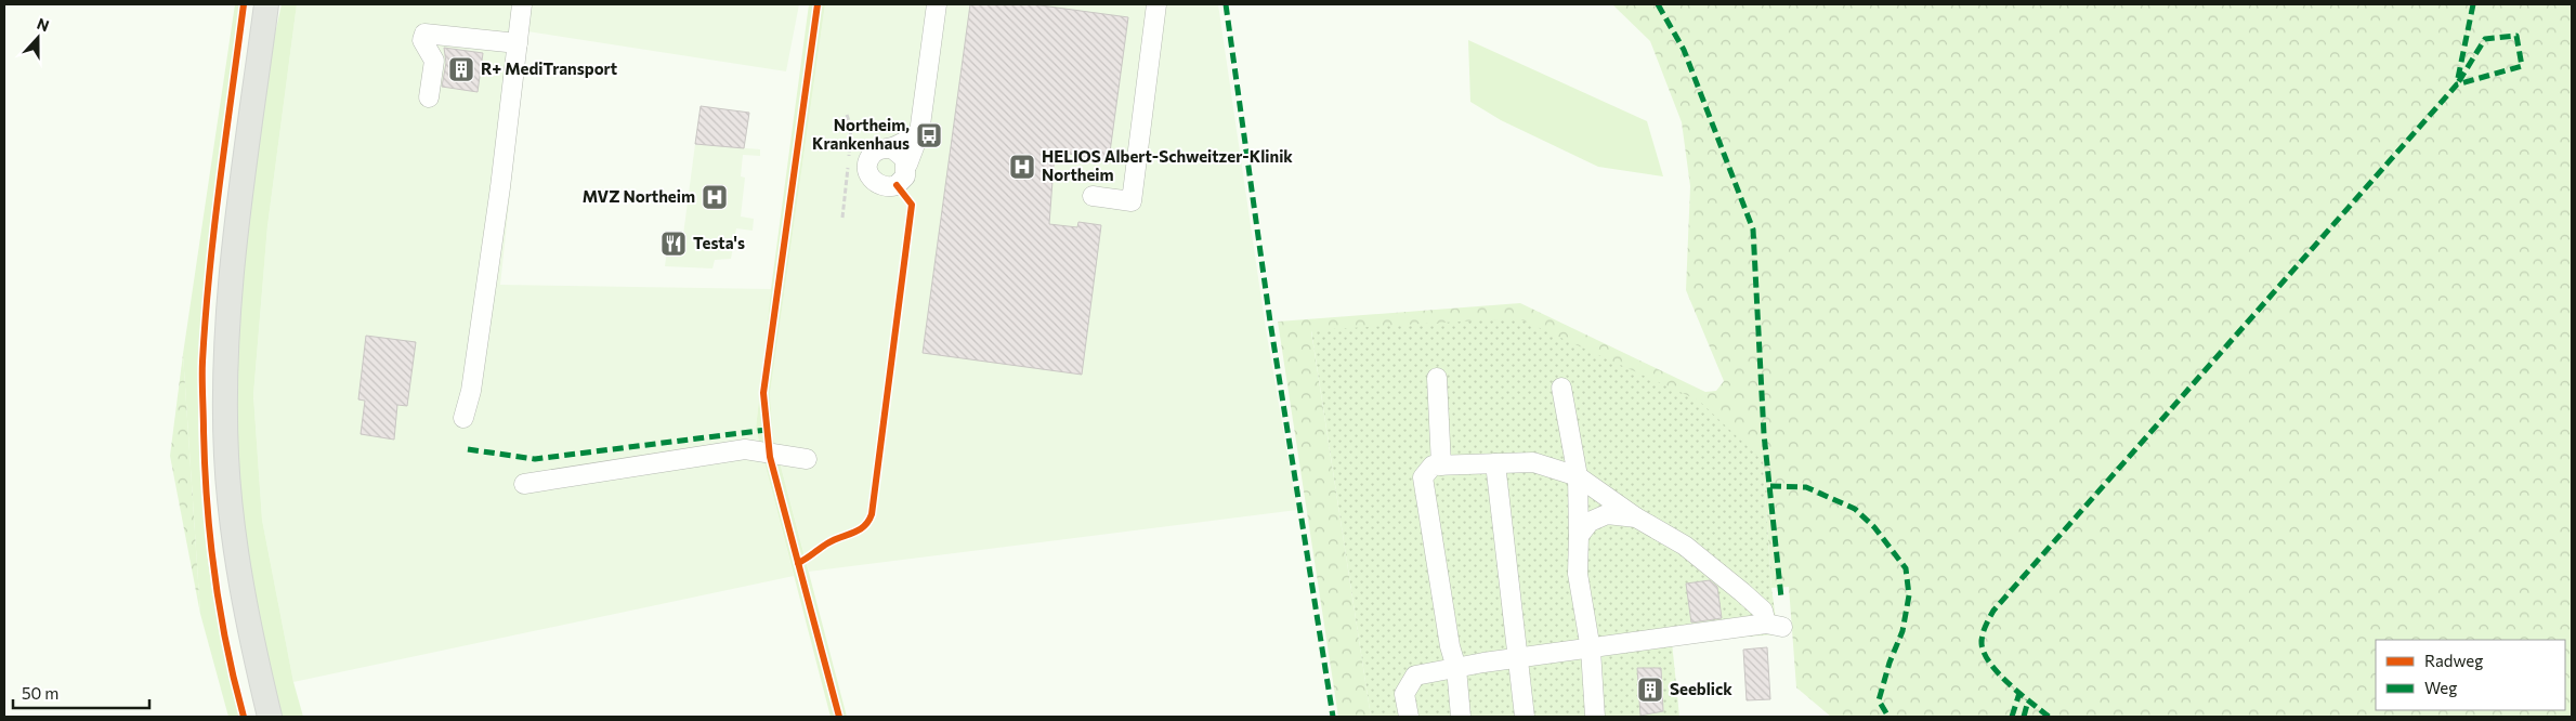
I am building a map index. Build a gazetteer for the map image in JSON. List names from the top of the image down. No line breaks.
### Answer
{"places":{"building":["R+ MediTransport","Seeblick"],"bus stop":["Northeim, Krankenhaus"],"hospital":["HELIOS Albert-Schweitzer-Klinik Northeim","MVZ Northeim"],"restaurant":["Testa's"]},"legend":["Radweg","Weg"],"scale_bar":"50 m","north":"top"}
